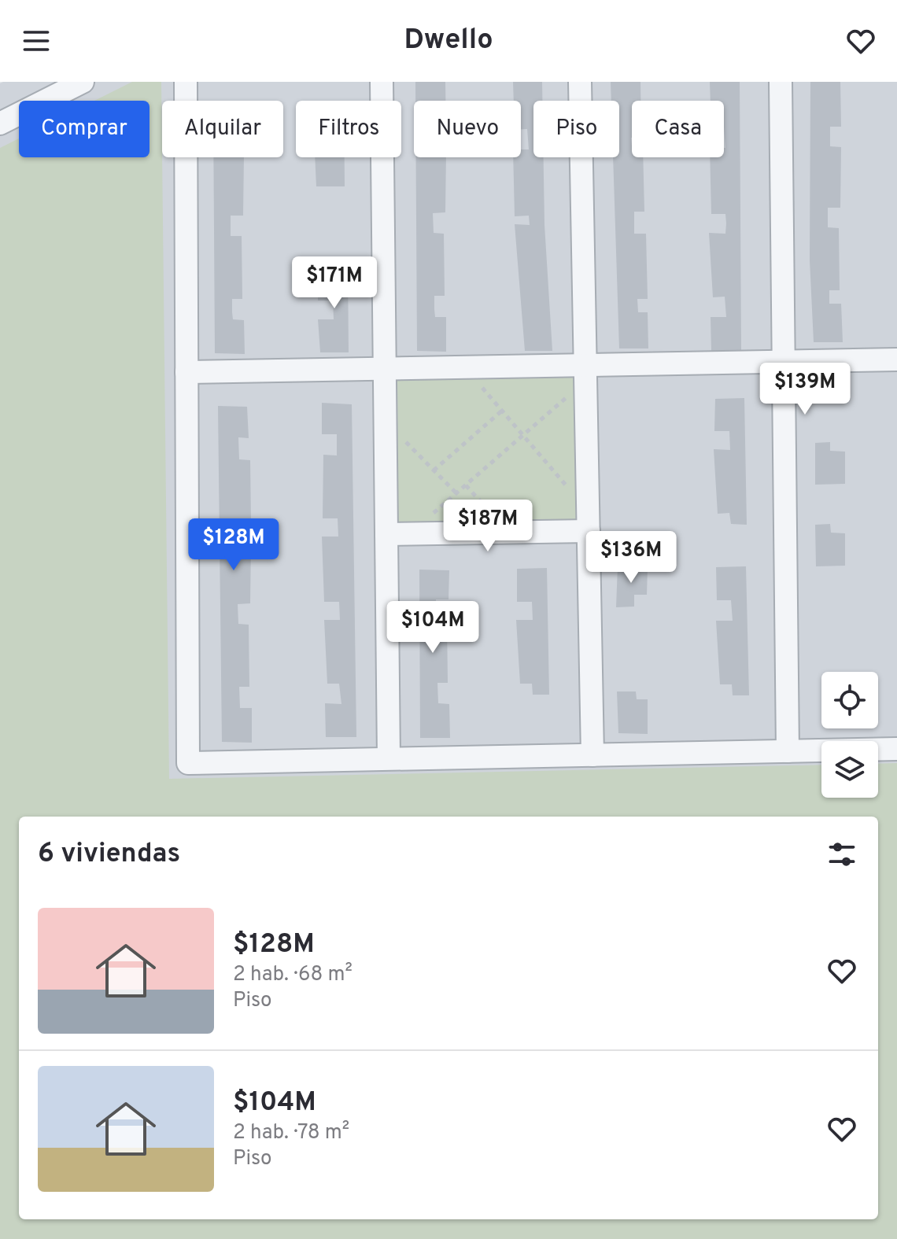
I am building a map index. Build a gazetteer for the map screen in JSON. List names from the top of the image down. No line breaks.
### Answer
{"page":{"header":"Dwello","chip":["Comprar","Alquilar","Filtros","Nuevo","Piso","Casa"],"price":["$171M","$139M","$187M","$128M","$136M","$104M"],"heading":"6 viviendas","list":[{"name":"$128M","note":"2 hab. · 68 m² · Piso"},{"name":"$104M","note":"2 hab. · 78 m² · Piso"}]}}
